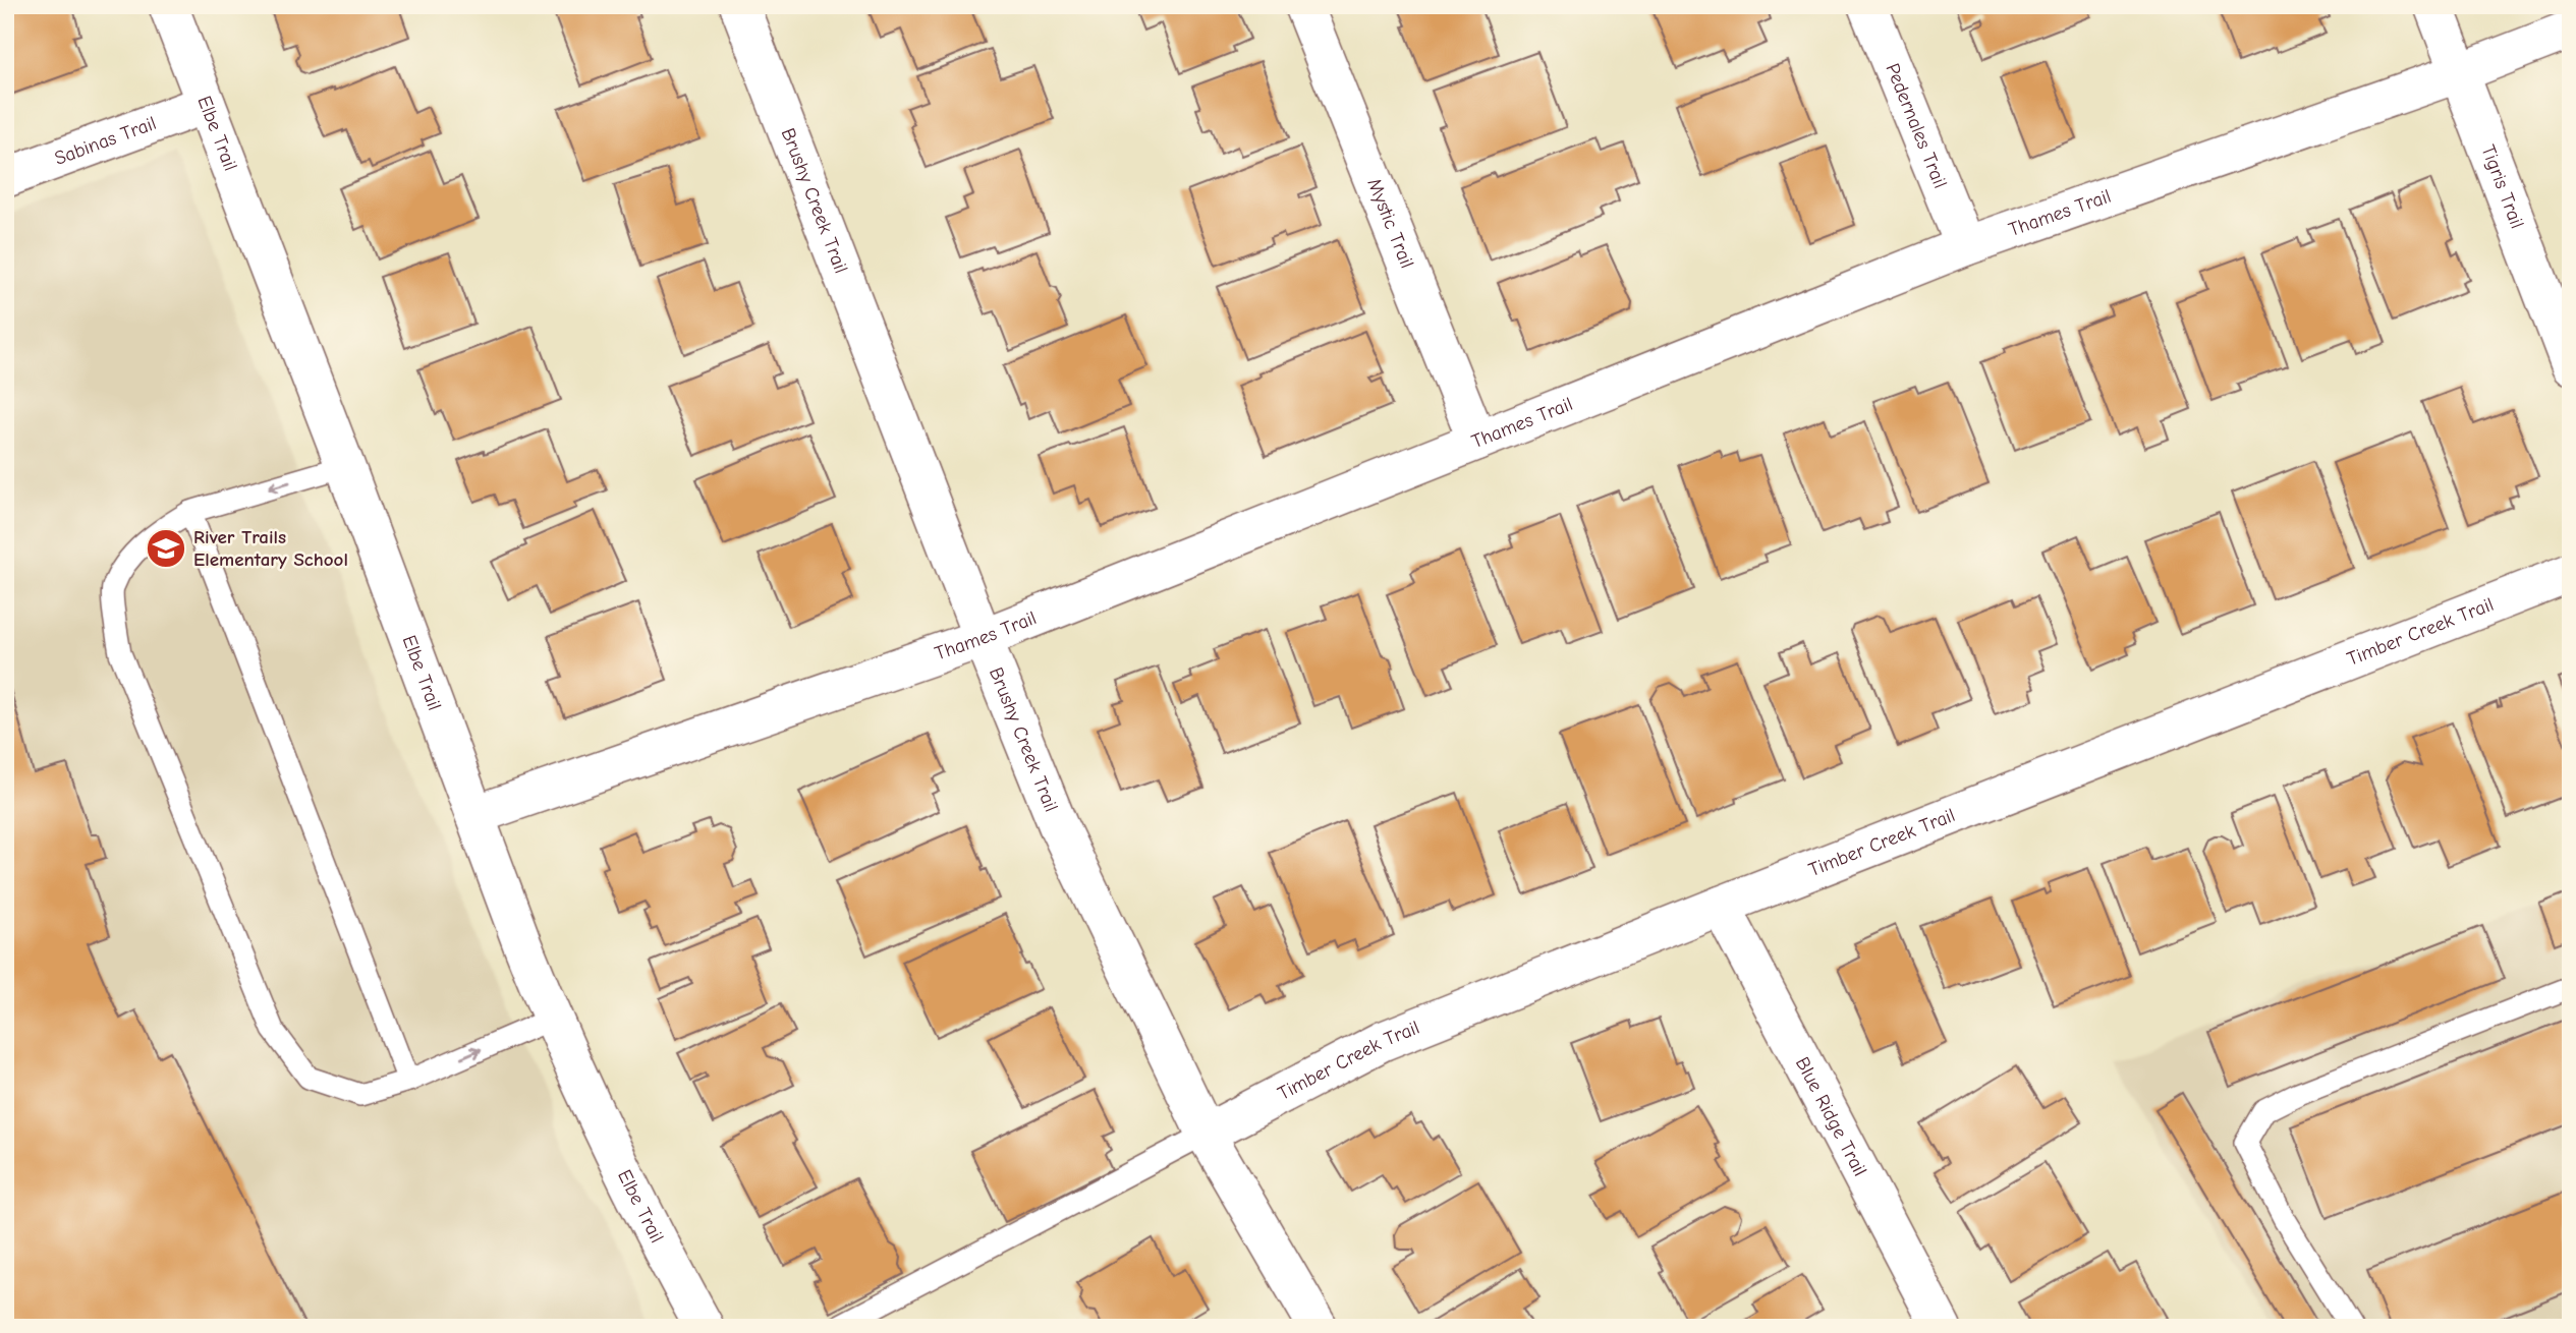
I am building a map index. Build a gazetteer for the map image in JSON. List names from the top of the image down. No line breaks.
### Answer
{"streets":{"street":["Pedernales Trail","Elbe Trail","Sabinas Trail","Tigris Trail","Brushy Creek Trail","Thames Trail","Mystic Trail","Timber Creek Trail","Blue Ridge Trail"]},"crossings":[["Pedernales Trail","Thames Trail"],["Elbe Trail","Sabinas Trail"],["Elbe Trail","Thames Trail"],["Tigris Trail","Thames Trail"],["Brushy Creek Trail","Thames Trail"],["Brushy Creek Trail","Timber Creek Trail"],["Thames Trail","Mystic Trail"],["Timber Creek Trail","Blue Ridge Trail"]],"places":{"school or university":["River Trails Elementary School"]}}
